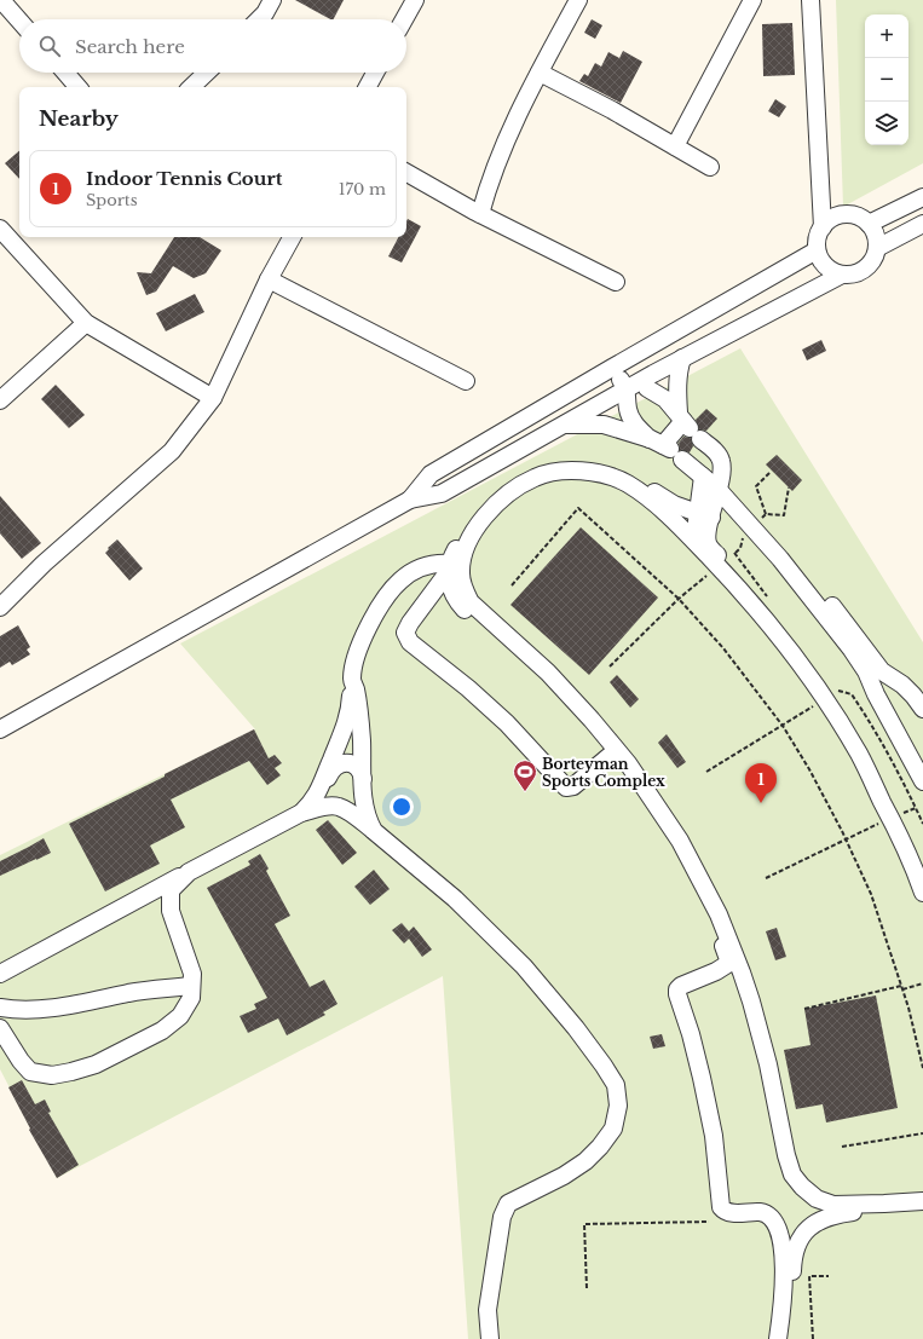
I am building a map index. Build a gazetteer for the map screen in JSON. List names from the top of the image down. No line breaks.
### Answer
{"places":{"sports":["Borteyman Sports Complex"]},"page":{"map_buttons":["+","−"],"search":"Search here","heading":"Nearby","list":[{"mark":"1","name":"Indoor Tennis Court","note":"Sports","value":"170 m"}],"pins":"1"}}
